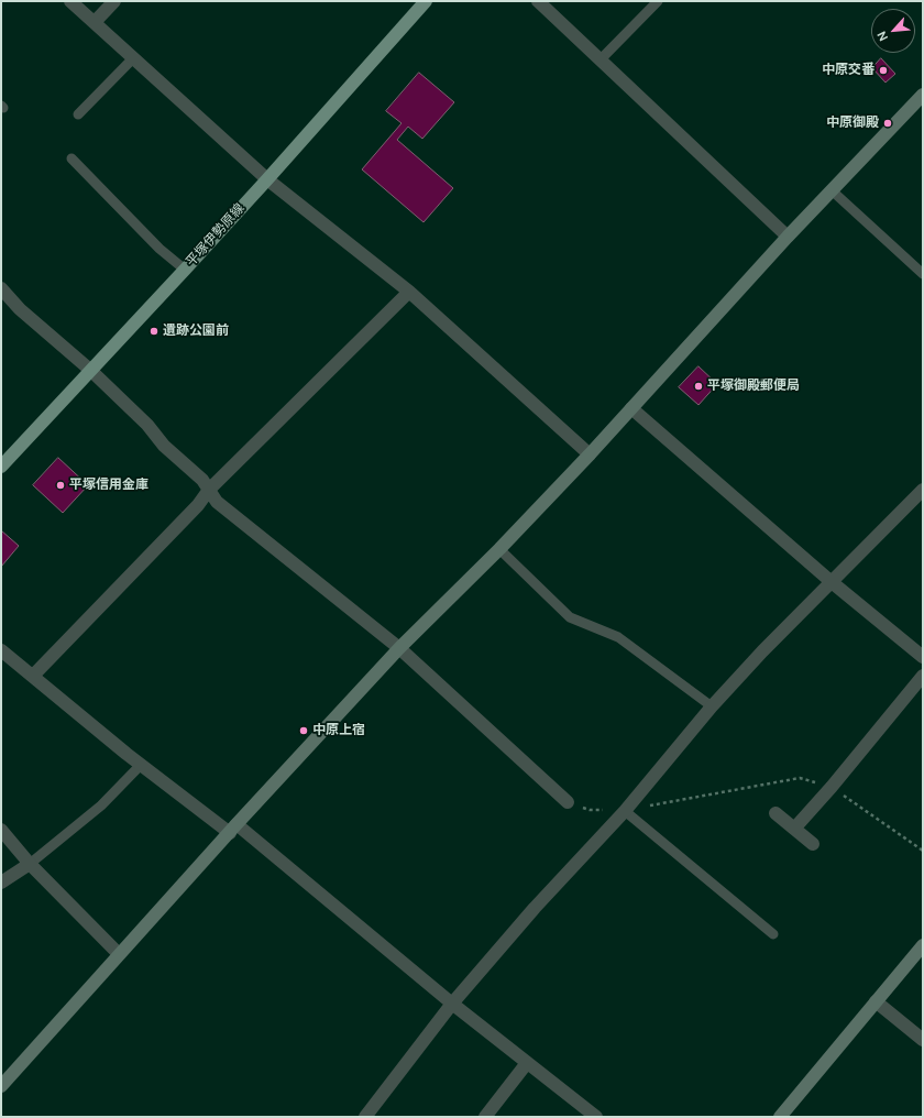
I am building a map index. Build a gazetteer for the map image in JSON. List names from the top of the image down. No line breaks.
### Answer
{"streets":{"main road":["平塚伊勢原線"]},"places":["中原交番","中原御殿","遺跡公園前","平塚御殿郵便局","平塚信用金庫","中原上宿"],"north":"bottom left"}
